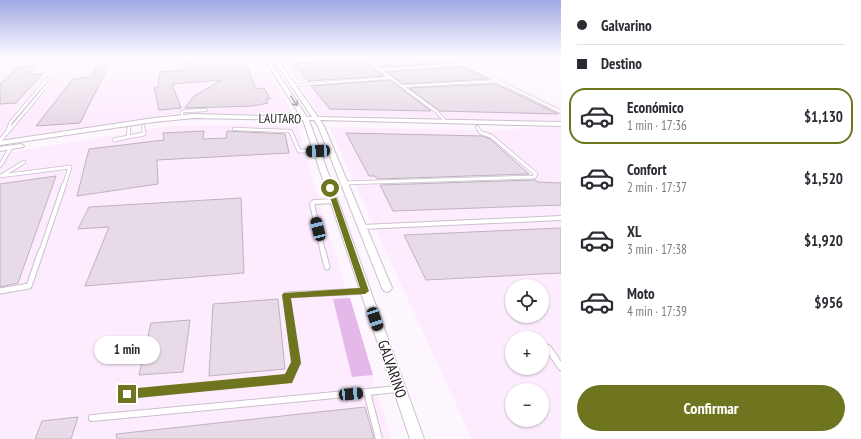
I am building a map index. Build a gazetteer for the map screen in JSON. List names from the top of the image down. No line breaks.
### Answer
{"streets":{"street":["LAUTARO","GALVARINO"]},"crossings":[["LAUTARO","GALVARINO"]],"page":{"banner":["Galvarino","Destino"],"list":[{"name":"Económico","note":"1 min · 17:36","value":"$1,130"},{"name":"Confort","note":"2 min · 17:37","value":"$1,520"},{"name":"XL","note":"3 min · 17:38","value":"$1,920"},{"name":"Moto","note":"4 min · 17:39","value":"$956"}],"map_buttons":["+","−"],"bubble":"1 min","buttons":"Confirmar"}}
